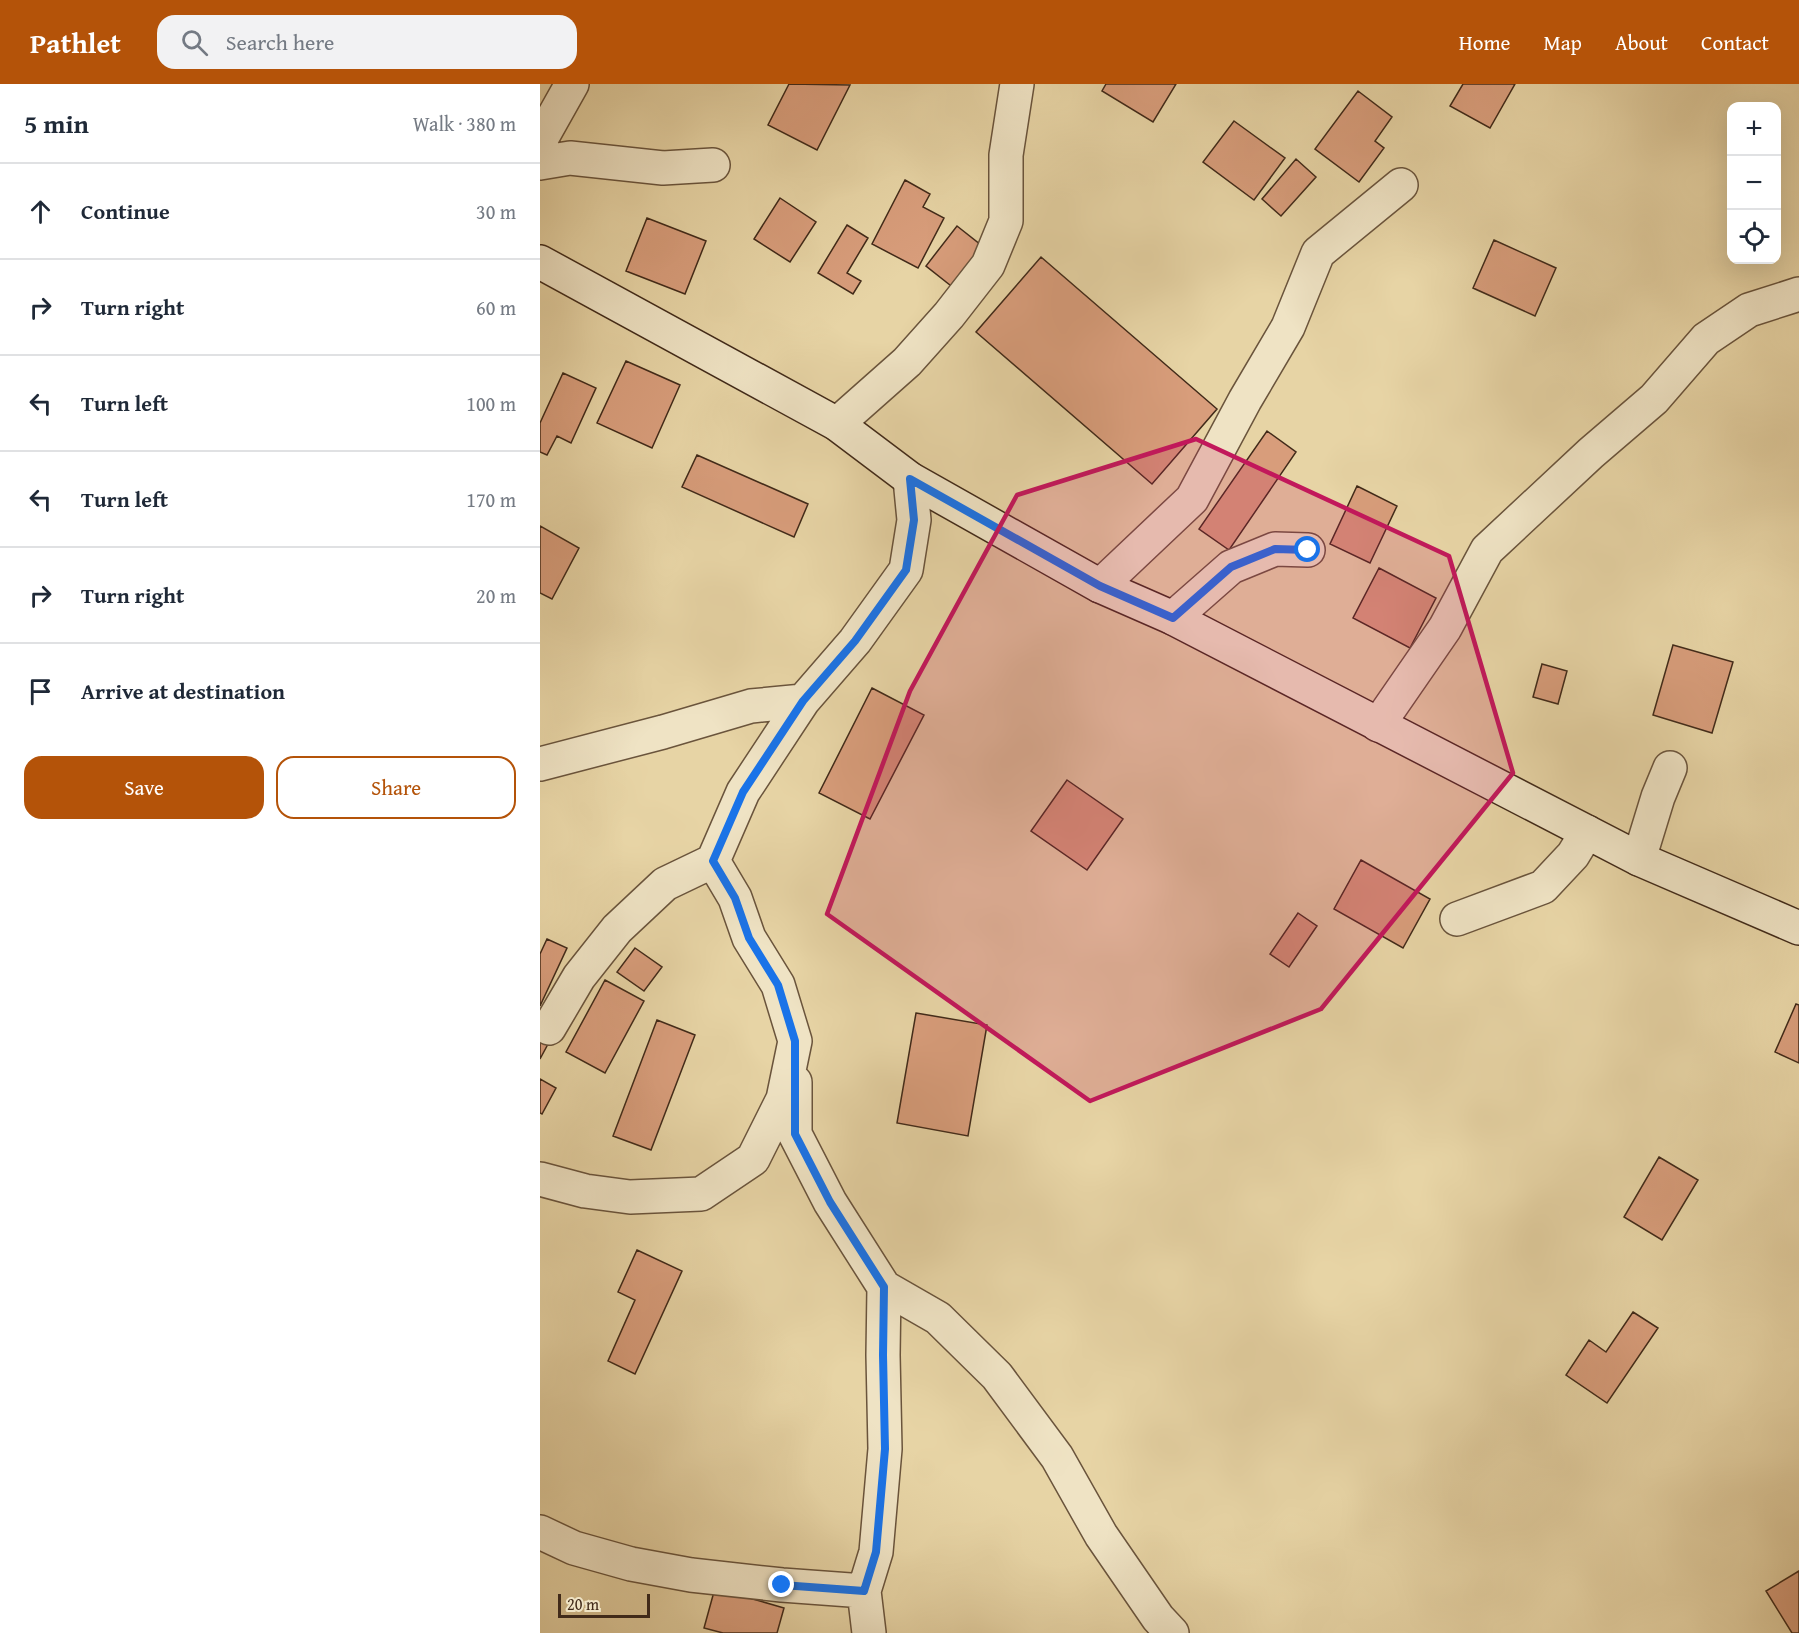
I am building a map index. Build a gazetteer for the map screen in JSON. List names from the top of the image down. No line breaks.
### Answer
{"scale_bar":"20 m","page":{"header":"Pathlet","search":"Search here","nav":["Home","Map","About","Contact"],"heading":["5 min","Walk · 380 m"],"map_buttons":["+","−"],"list":[["Continue","30 m"],["Turn right","60 m"],["Turn left","100 m"],["Turn left","170 m"],["Turn right","20 m"],"Arrive at destination"],"buttons":["Save","Share"],"scale":"20 m"}}
